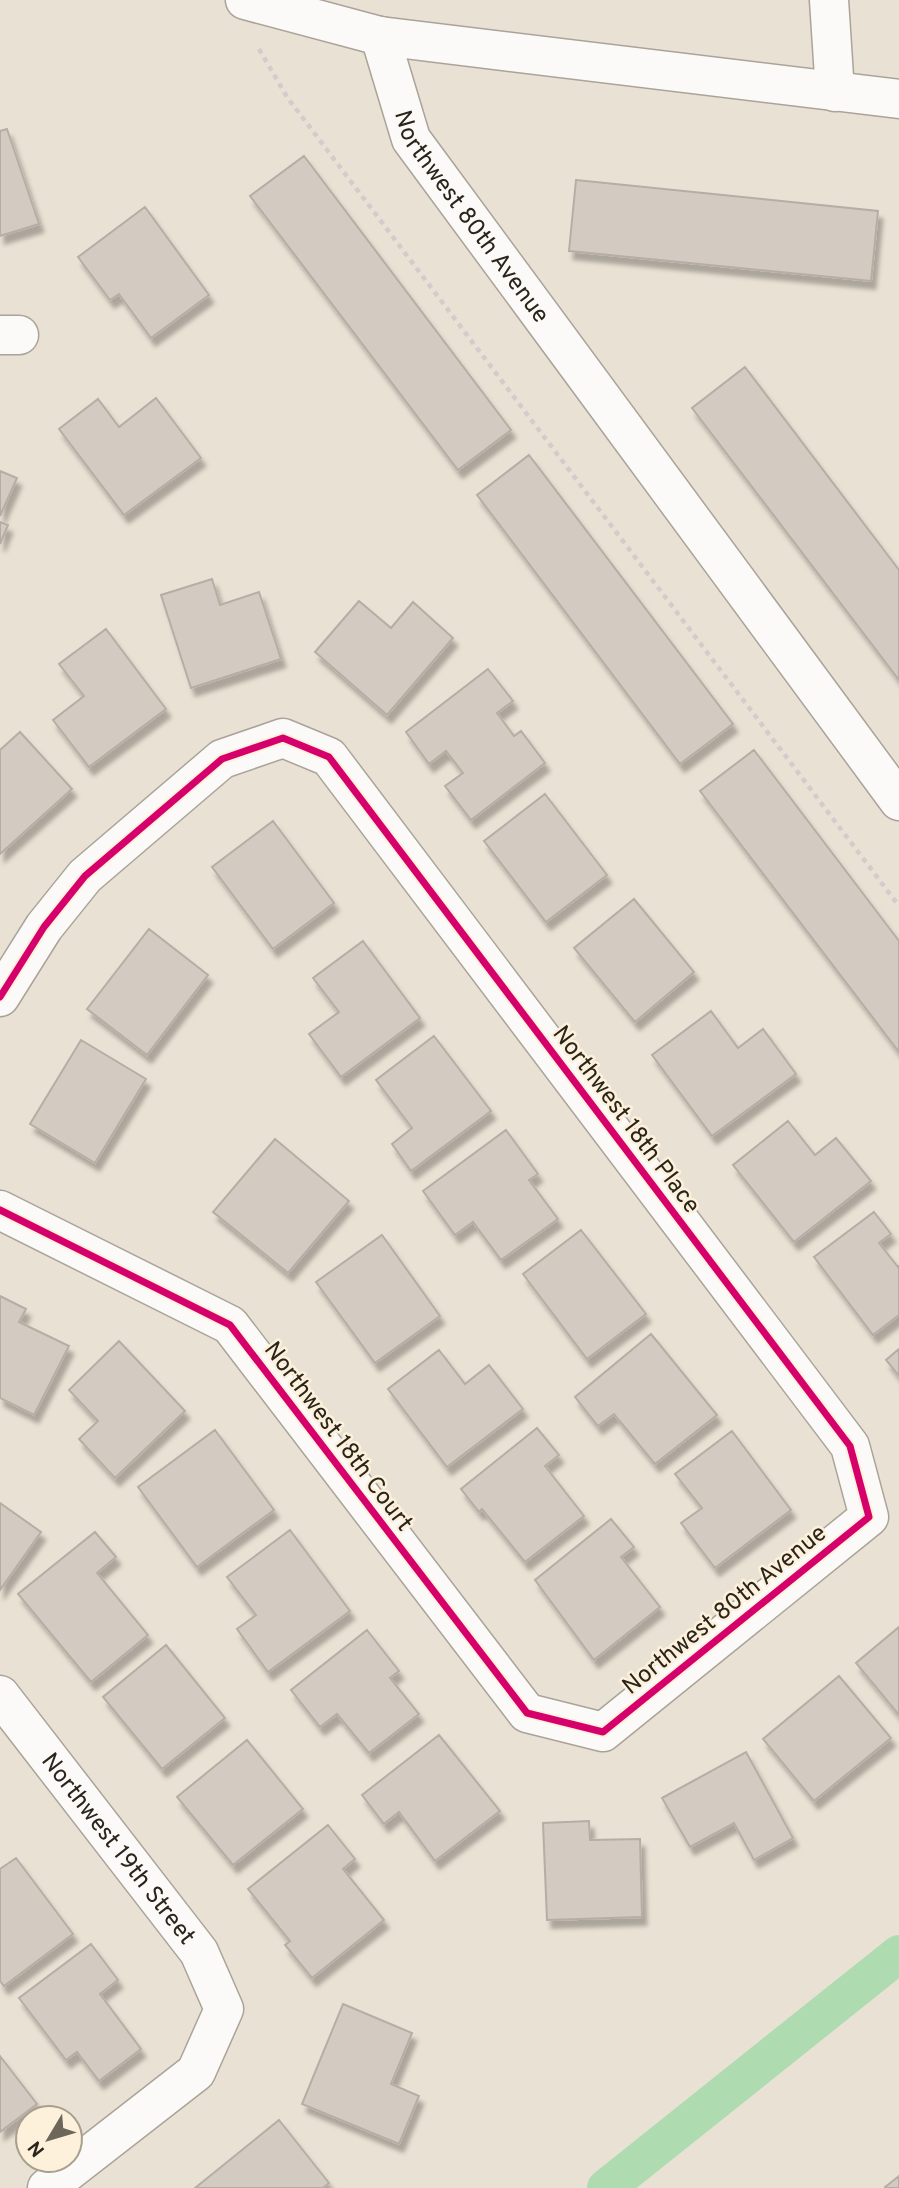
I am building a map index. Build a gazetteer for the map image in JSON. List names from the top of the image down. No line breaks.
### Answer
{"streets":{"street":["Northwest 80th Avenue","Northwest 18th Place","Northwest 18th Court","Northwest 19th Street"]},"crossings":[["Northwest 80th Avenue","Northwest 18th Place"],["Northwest 80th Avenue","Northwest 18th Court"]],"north":"bottom left"}
